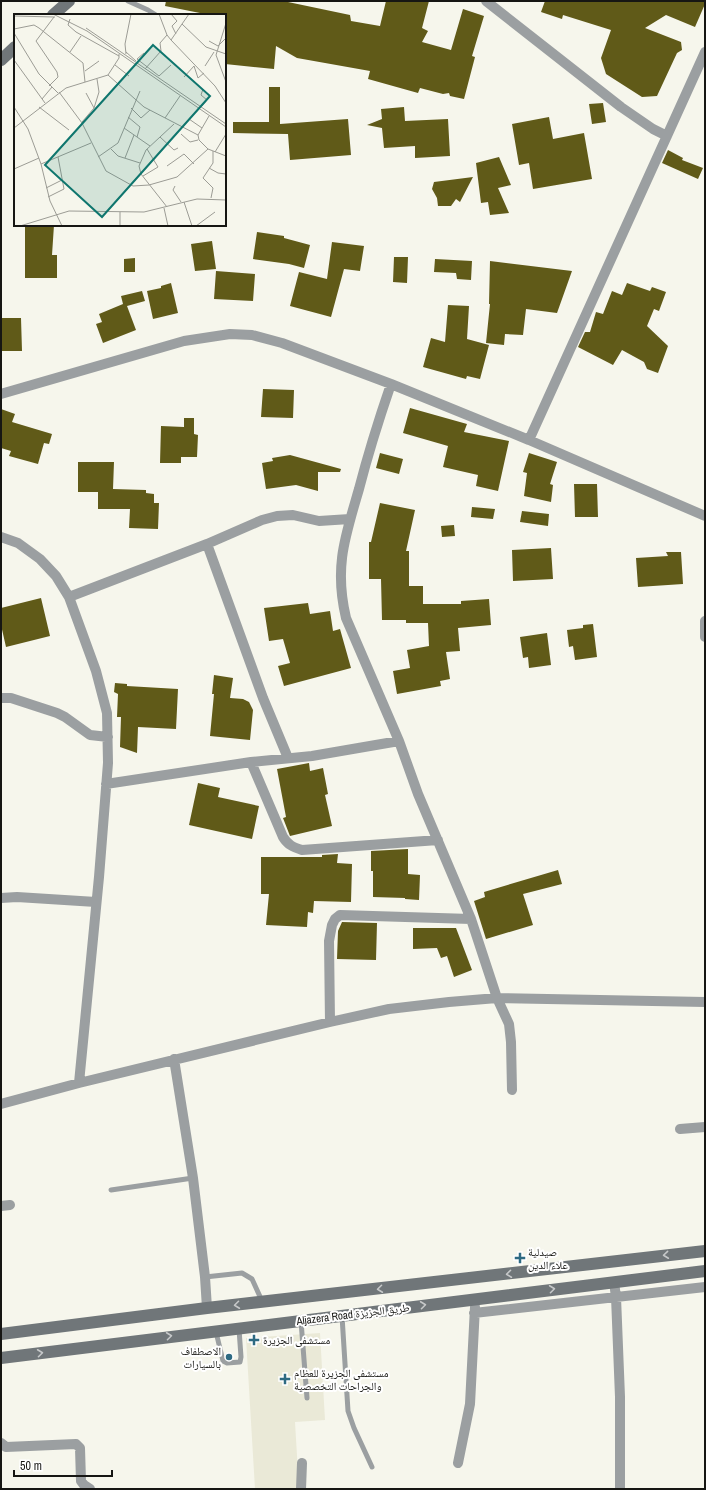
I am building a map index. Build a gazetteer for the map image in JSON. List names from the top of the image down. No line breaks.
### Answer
{"streets":{"main road":["Aljazera Road طريق الجزيزة"]},"places":{"health":["صيدلية علاء الدين","مستشفى الجزيرة","مستشفى الجزيرة للعظام والجراحات التخصصية"],"other":["الاصطفاف بالسيارات"]},"scale_bar":"50 m"}
